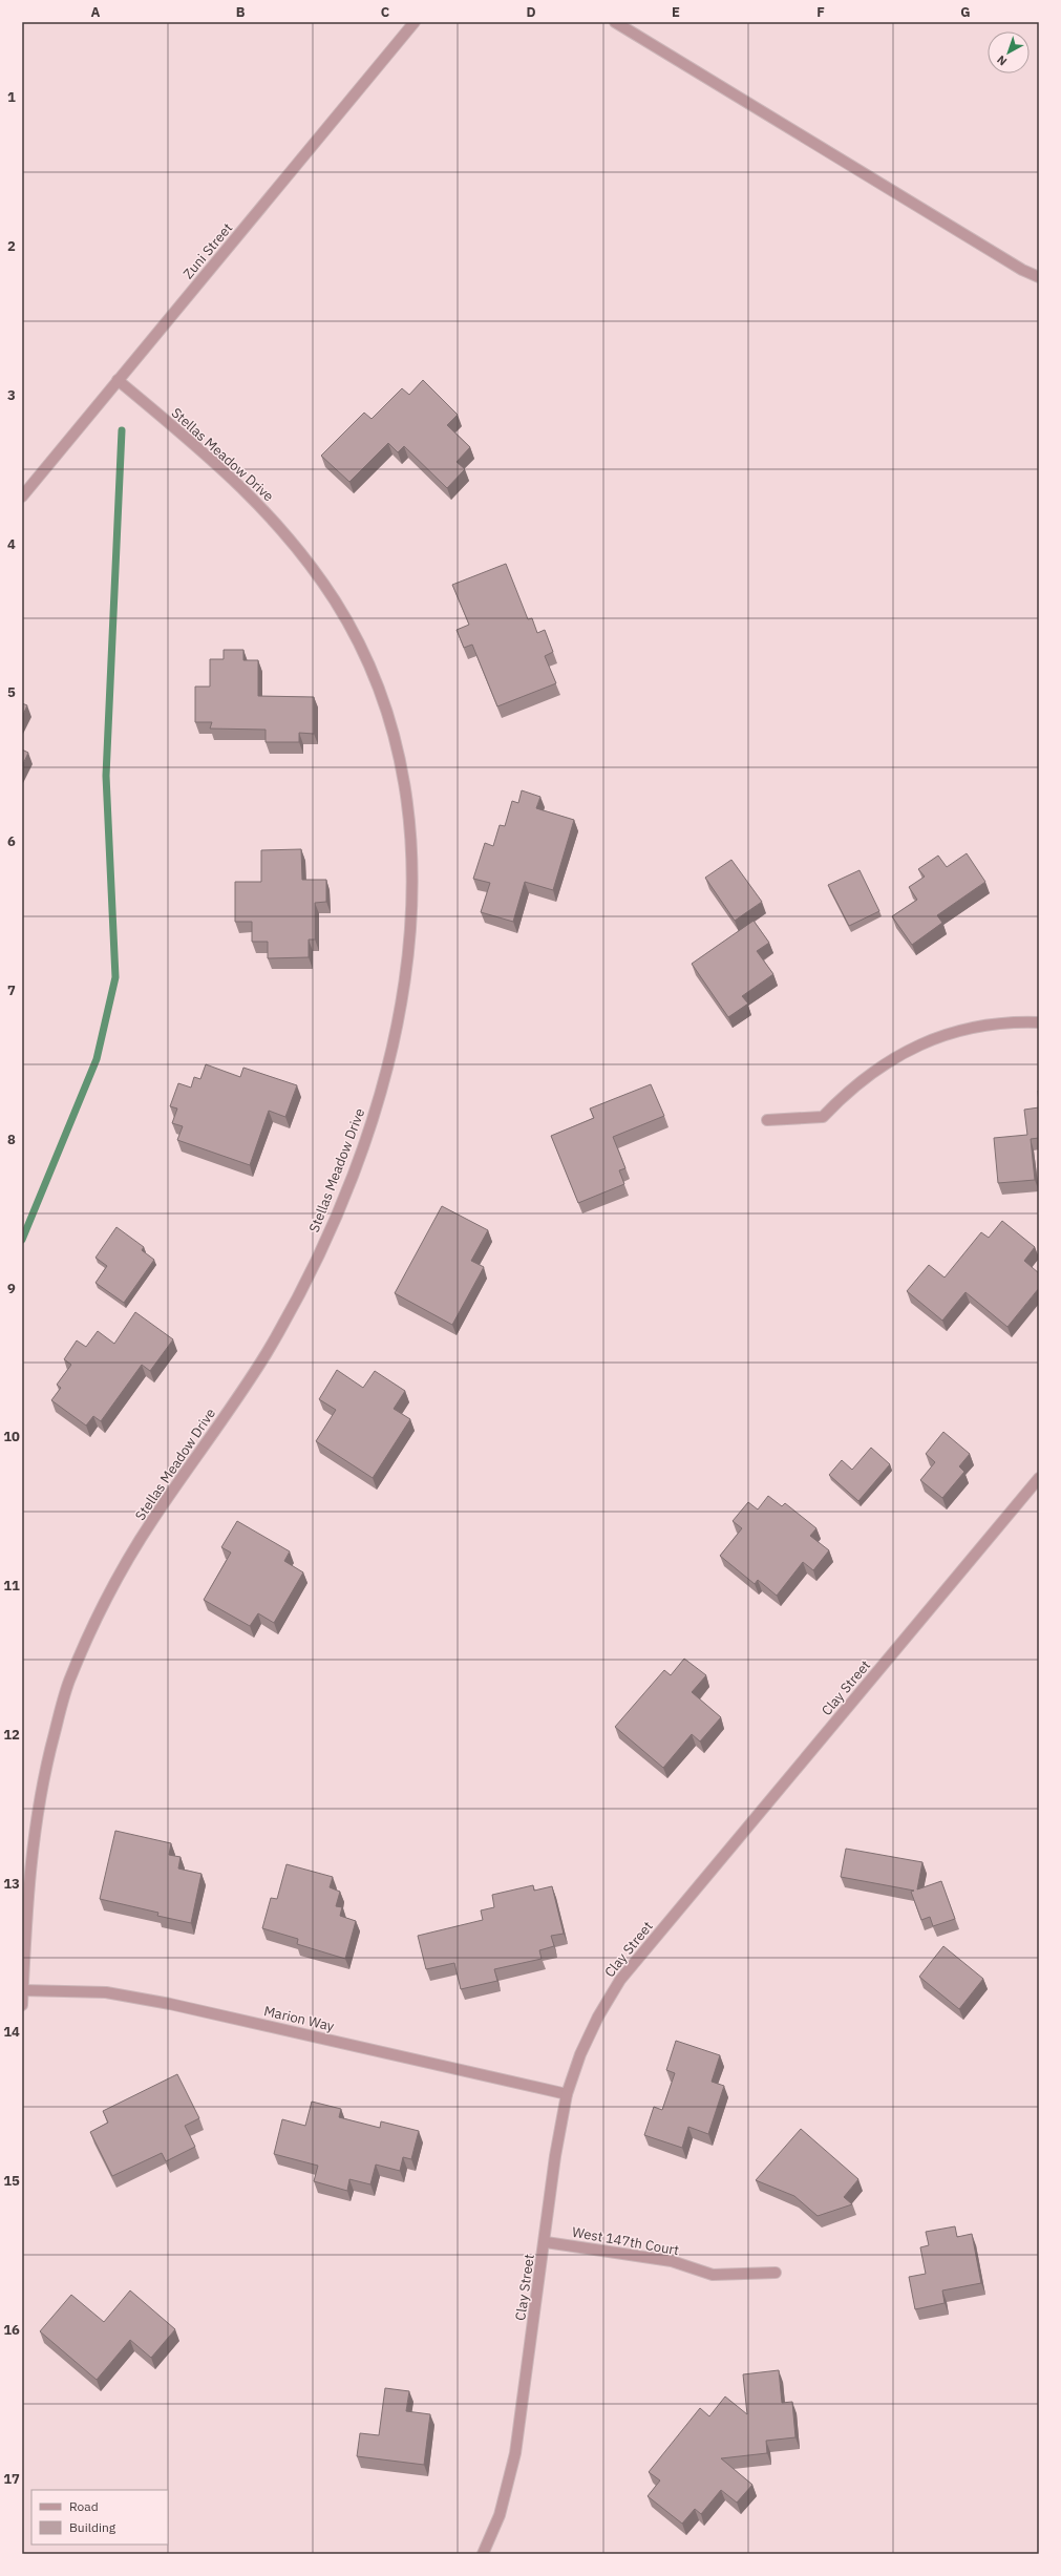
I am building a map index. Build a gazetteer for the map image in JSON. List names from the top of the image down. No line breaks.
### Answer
{"streets":{"street":["Zuni Street","Stellas Meadow Drive","Clay Street","Marion Way","West 147th Court"]},"crossings":[["Zuni Street","Stellas Meadow Drive"],["Stellas Meadow Drive","Marion Way"],["Clay Street","Marion Way"],["Clay Street","West 147th Court"]],"legend":["Road","Building"],"north":"bottom left","grid":{"columns":["A","B","C","D","E","F","G"],"rows":["1","2","3","4","5","6","7","8","9","10","11","12","13","14","15","16","17"]}}
